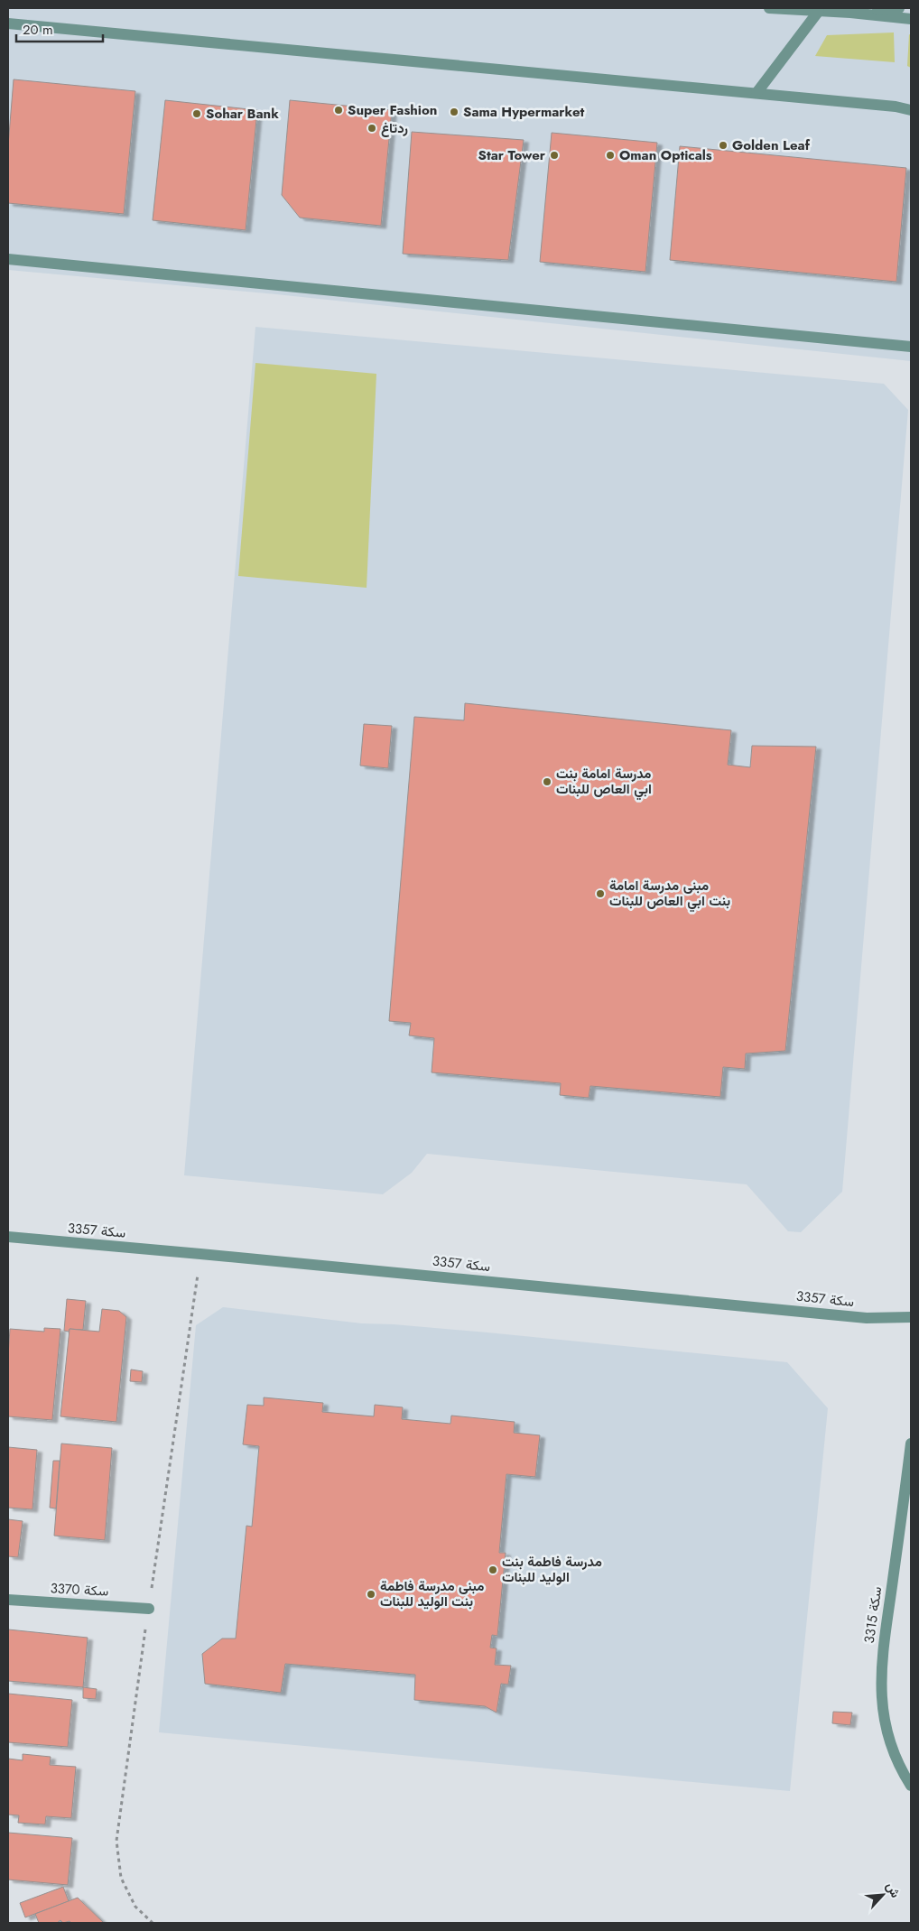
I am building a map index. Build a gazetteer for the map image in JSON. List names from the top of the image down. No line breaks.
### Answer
{"streets":{"street":["سكة 3357","سكة 3370","سكة 3315"]},"places":["Super Fashion","Sama Hypermarket","Sohar Bank","ردتاغ","Golden Leaf","Star Tower","Oman Opticals","مدرسة امامة بنت ابي العاص للبنات","مبنى مدرسة امامة بنت ابي العاص للبنات","مدرسة فاطمة بنت الوليد للبنات","مبنى مدرسة فاطمة بنت الوليد للبنات"],"scale_bar":"20 m","north":"top right"}
